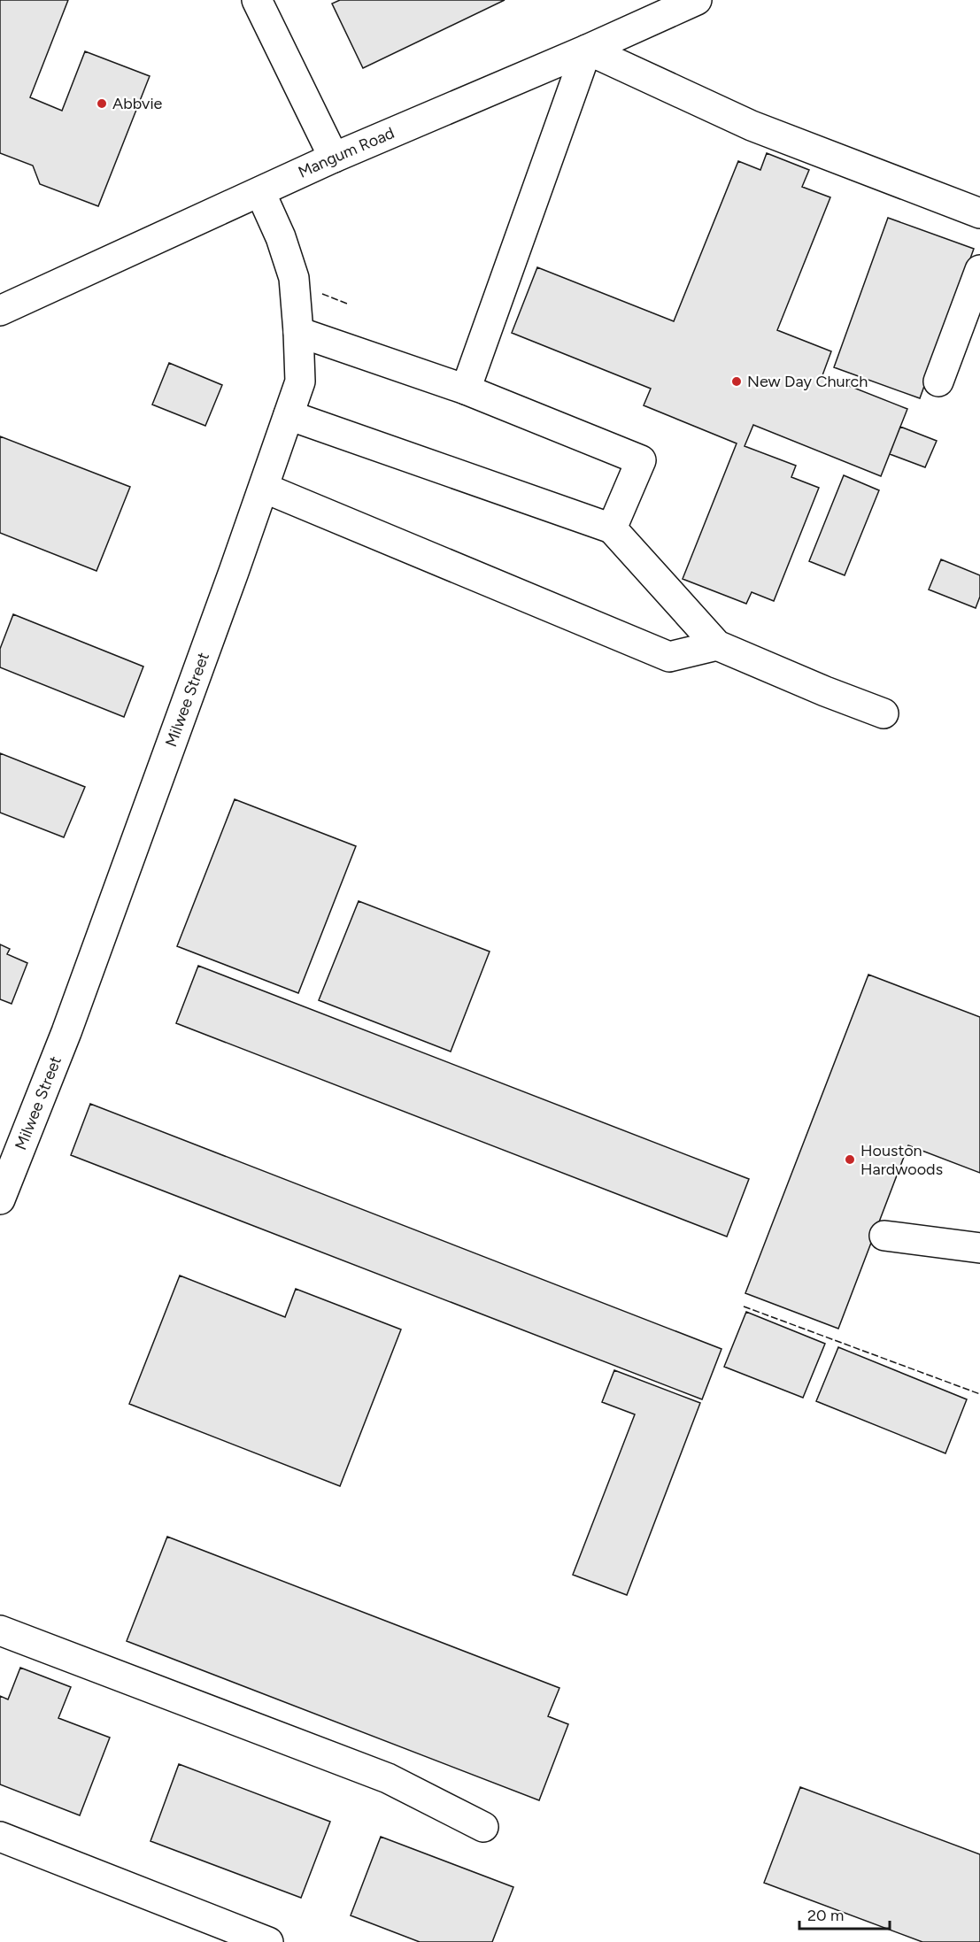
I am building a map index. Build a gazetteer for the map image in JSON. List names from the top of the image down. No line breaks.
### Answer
{"streets":{"street":["Mangum Road","Milwee Street"]},"crossings":[["Mangum Road","Milwee Street"]],"places":["Abbvie","New Day Church","Houston Hardwoods"],"scale_bar":"20 m"}
